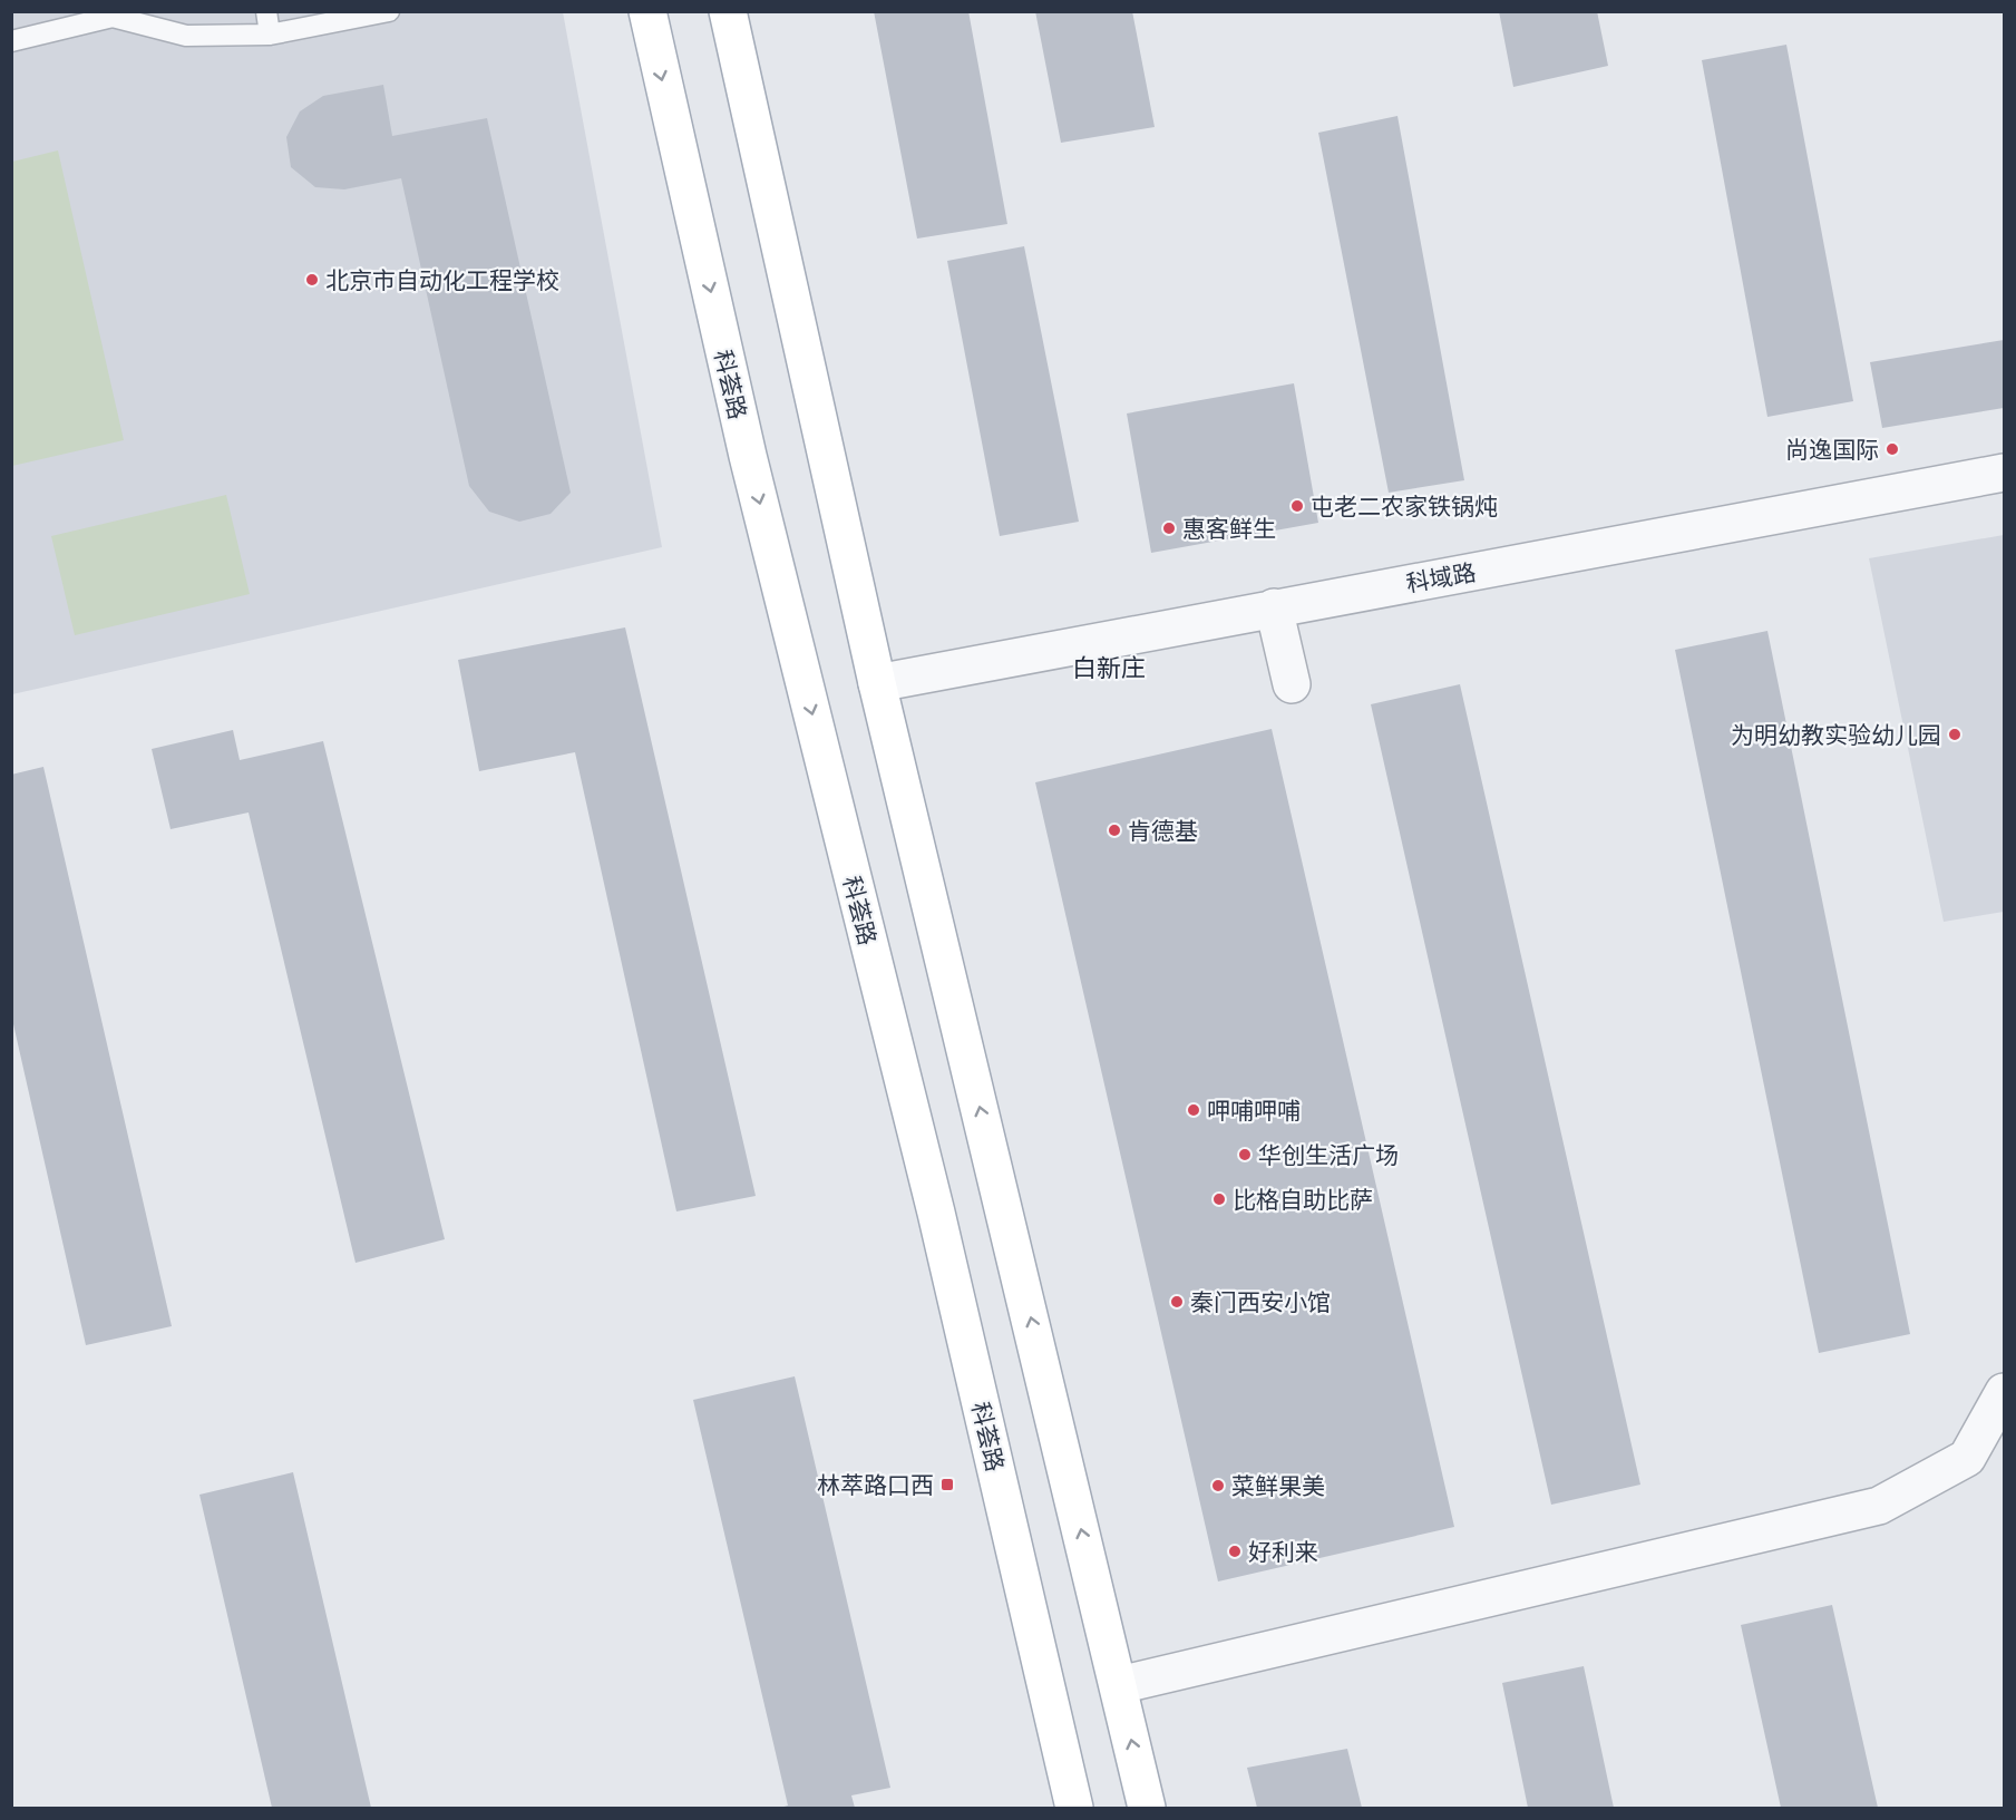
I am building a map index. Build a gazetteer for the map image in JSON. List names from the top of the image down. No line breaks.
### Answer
{"streets":{"main road":["科荟路"],"street":["科域路"]},"districts":["白新庄"],"places":{"other":["北京市自动化工程学校","尚逸国际","屯老二农家铁锅炖","惠客鲜生","为明幼教实验幼儿园","肯德基","呷哺呷哺","华创生活广场","比格自助比萨","秦门西安小馆","菜鲜果美","好利来"],"transit":["林萃路口西"]}}
